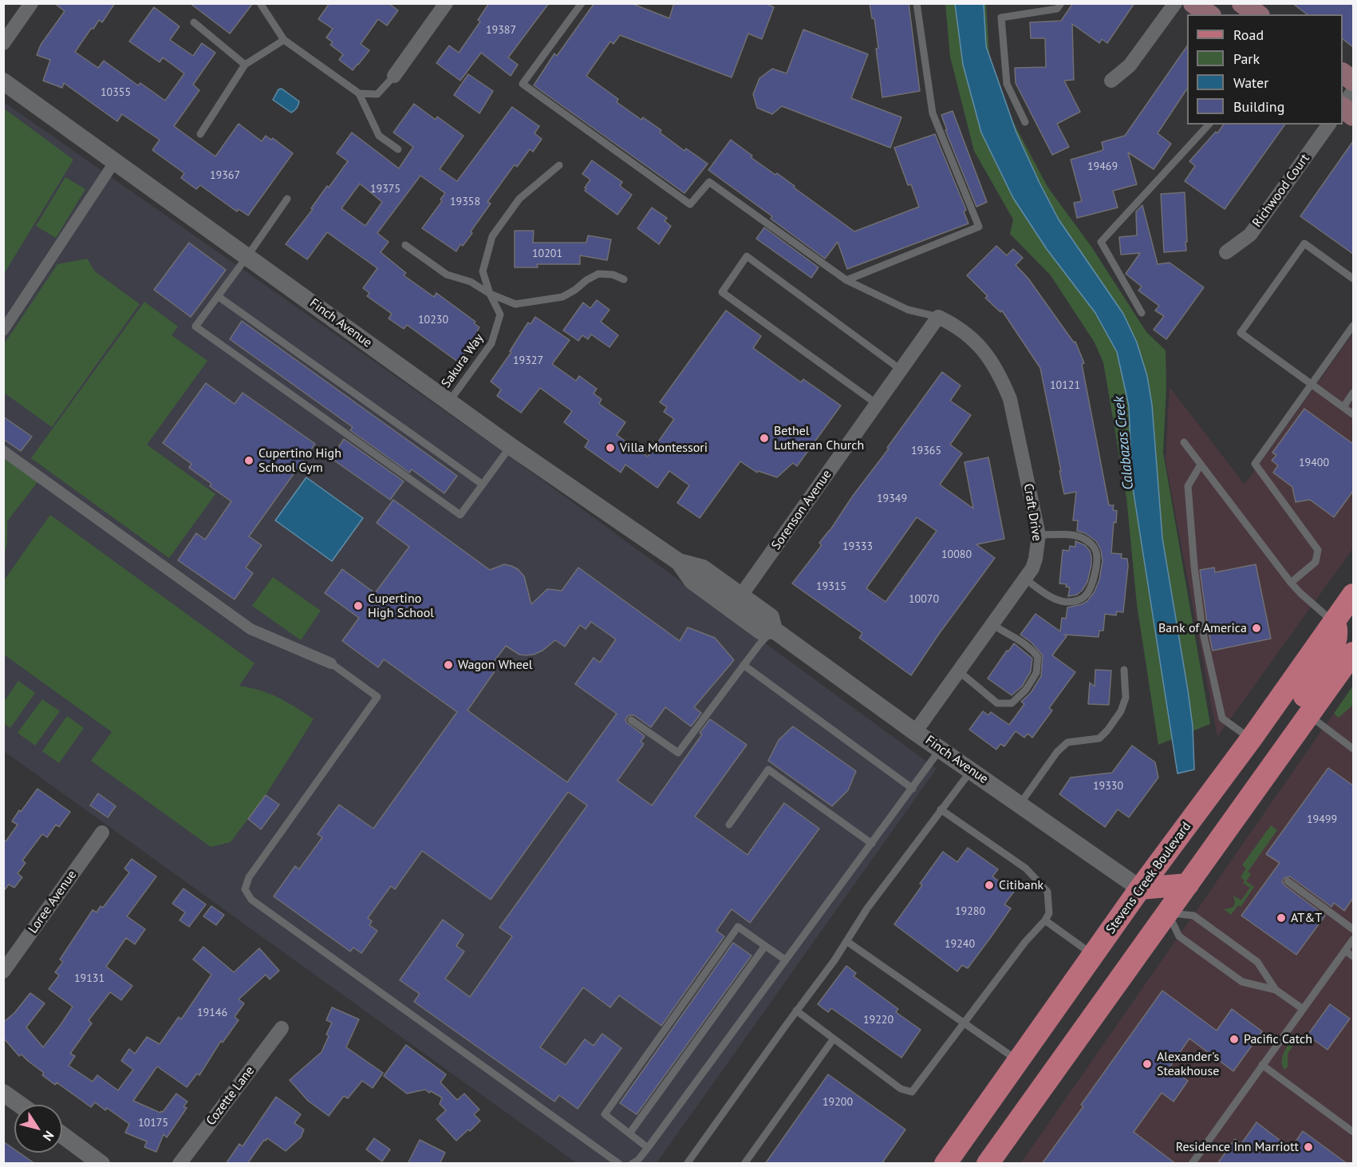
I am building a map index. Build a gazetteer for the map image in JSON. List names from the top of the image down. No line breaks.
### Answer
{"streets":{"main road":["Stevens Creek Boulevard"],"street":["Richwood Court","Finch Avenue","Sorenson Avenue","Craft Drive","Loree Avenue","Cozette Lane"],"lane":["Sakura Way"]},"crossings":[["Finch Avenue","Sakura Way"],["Finch Avenue","Sorenson Avenue"],["Finch Avenue","Craft Drive"],["Finch Avenue","Stevens Creek Boulevard"],["Sorenson Avenue","Craft Drive"]],"water":["Calabazas Creek"],"places":["Bethel Lutheran Church","Villa Montessori","Cupertino High School Gym","Cupertino High School","Bank of America","Wagon Wheel","Citibank","AT&T","Pacific Catch","Alexander's Steakhouse","Residence Inn Marriott"],"house_numbers":["19387","10355","19469","19367","19375","19358","10201","10230","19327","10121","19365","19400","19349","19333","10080","19315","10070","19330","19499","19280","19240","19131","19146","19220","19200","10175"],"legend":["Road","Park","Water","Building"],"north":"bottom right"}
